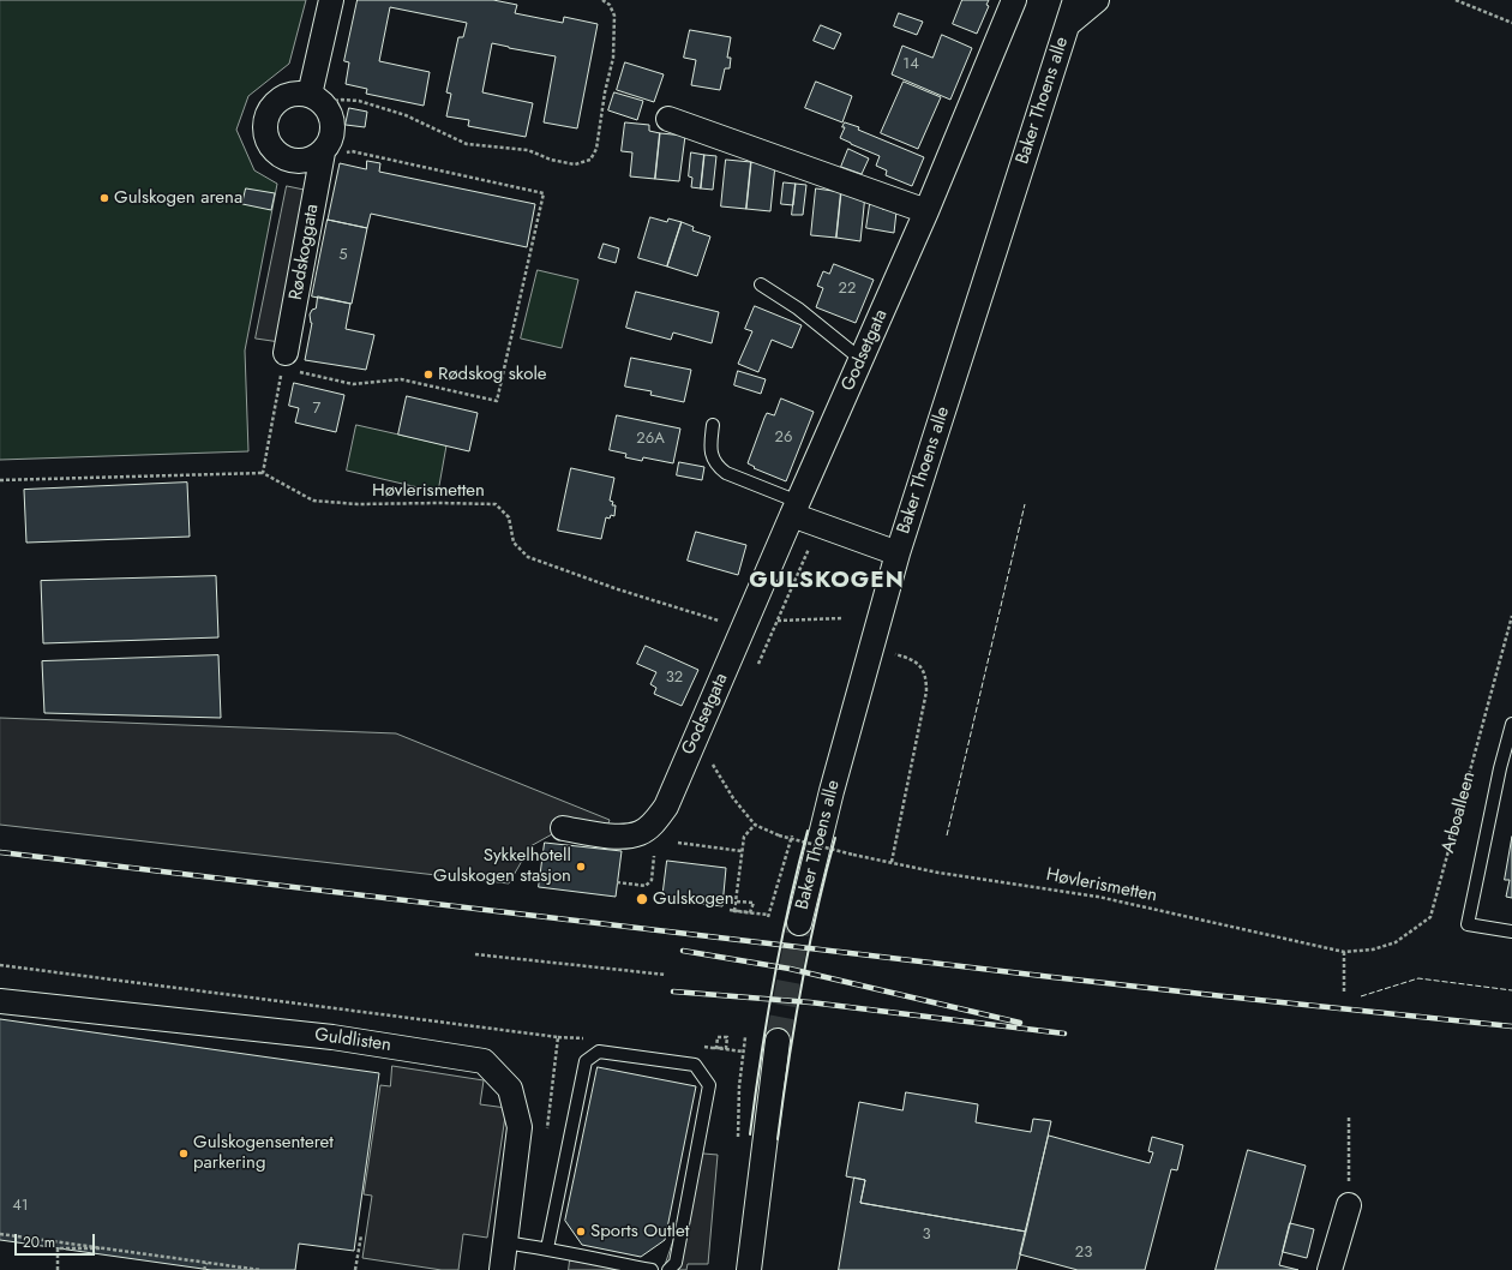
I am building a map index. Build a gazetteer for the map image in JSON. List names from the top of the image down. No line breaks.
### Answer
{"streets":{"street":["Baker Thoens alle","Rødskoggata","Godsetgata","Guldlisten"],"path":["Høvlerismetten","Arboalleen"]},"crossings":[["Høvlerismetten","Arboalleen"]],"districts":["GULSKOGEN"],"places":["Gulskogen arena","Rødskog skole","Sykkelhotell Gulskogen stasjon","Gulskogen","Gulskogensenteret parkering","Sports Outlet"],"house_numbers":["14","5","22","7","26","26A","32","41","3","23"],"scale_bar":"20 m"}
